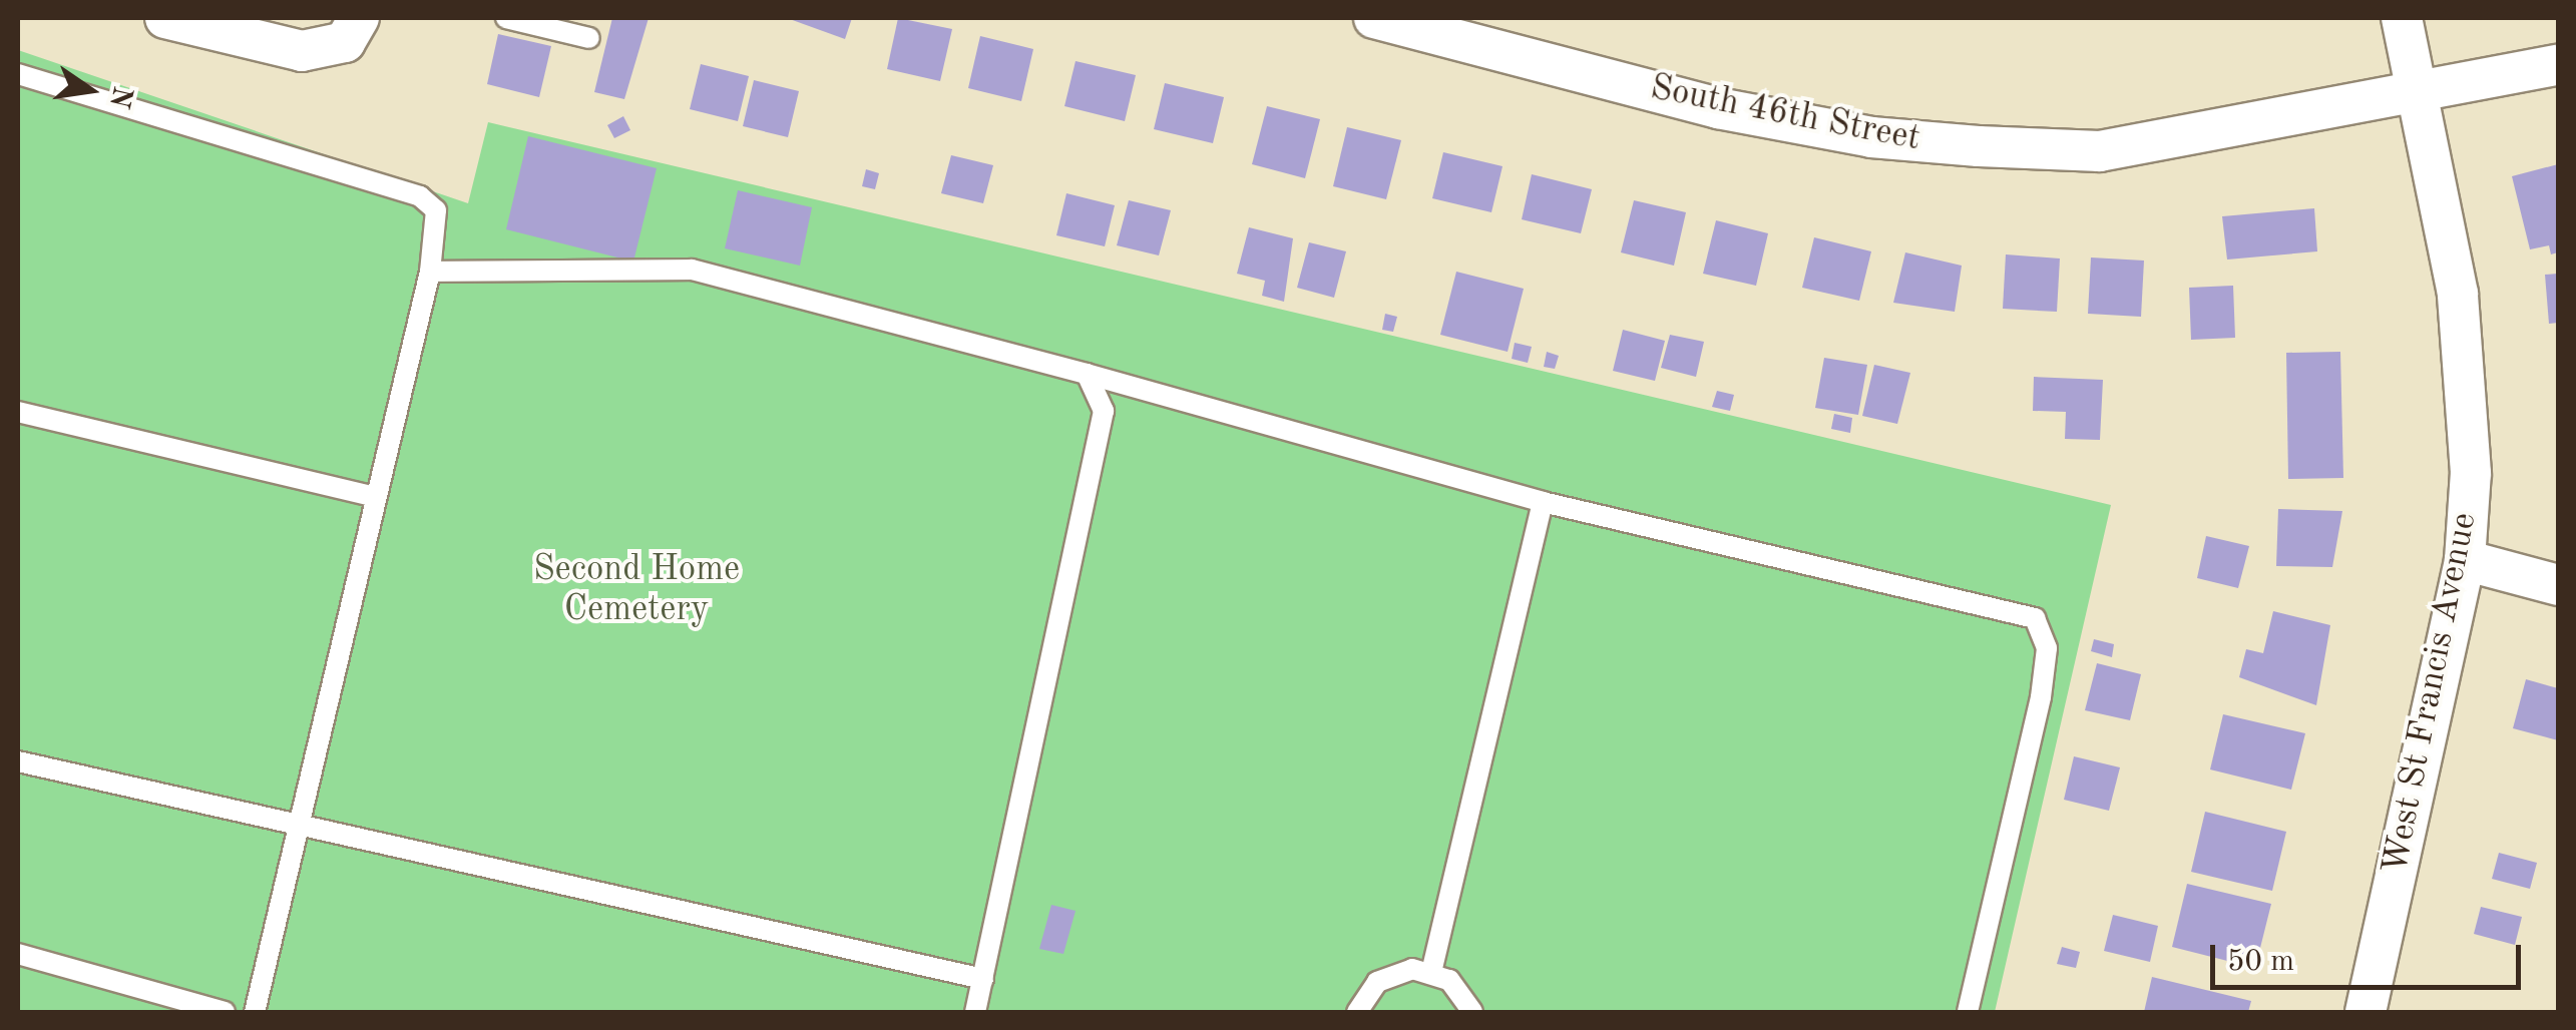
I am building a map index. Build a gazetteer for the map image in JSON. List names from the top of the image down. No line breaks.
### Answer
{"streets":{"street":["South 46th Street","West St Francis Avenue"]},"crossings":[["South 46th Street","West St Francis Avenue"]],"parks":["Second Home Cemetery"],"scale_bar":"50 m","north":"right"}
